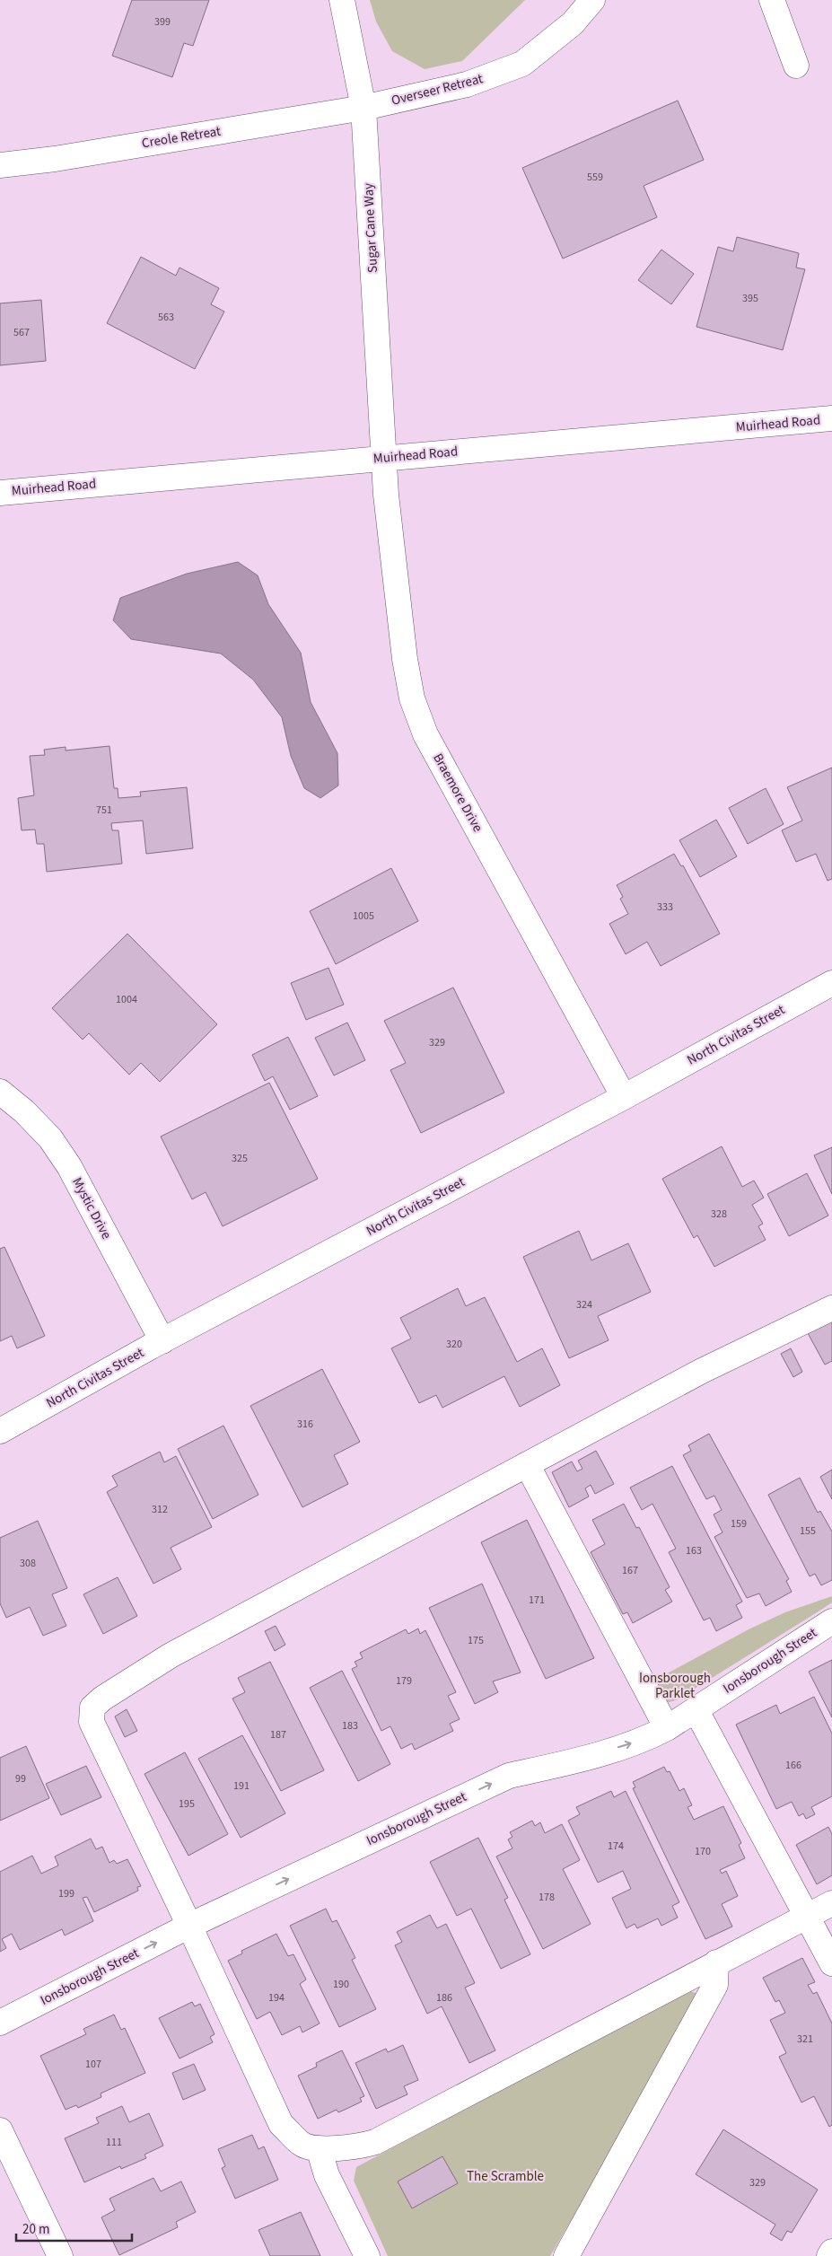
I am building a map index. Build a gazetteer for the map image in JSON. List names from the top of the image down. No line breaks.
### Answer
{"streets":{"street":["Overseer Retreat","Creole Retreat","Sugar Cane Way","Muirhead Road","Braemore Drive","North Civitas Street","Mystic Drive","Ionsborough Street"]},"crossings":[["Overseer Retreat","Creole Retreat"],["Overseer Retreat","Sugar Cane Way"],["Creole Retreat","Sugar Cane Way"],["Sugar Cane Way","Muirhead Road"],["Sugar Cane Way","Braemore Drive"],["Muirhead Road","Braemore Drive"],["Braemore Drive","North Civitas Street"],["North Civitas Street","Mystic Drive"]],"one_way":["Ionsborough Street"],"parks":["Ionsborough Parklet","The Scramble"],"house_numbers":["399","559","395","563","567","751","333","1005","1004","329","325","328","324","320","316","312","159","155","163","308","167","171","175","179","183","187","166","99","191","195","174","170","199","178","190","194","186","321","107","111","329"],"scale_bar":"20 m"}
